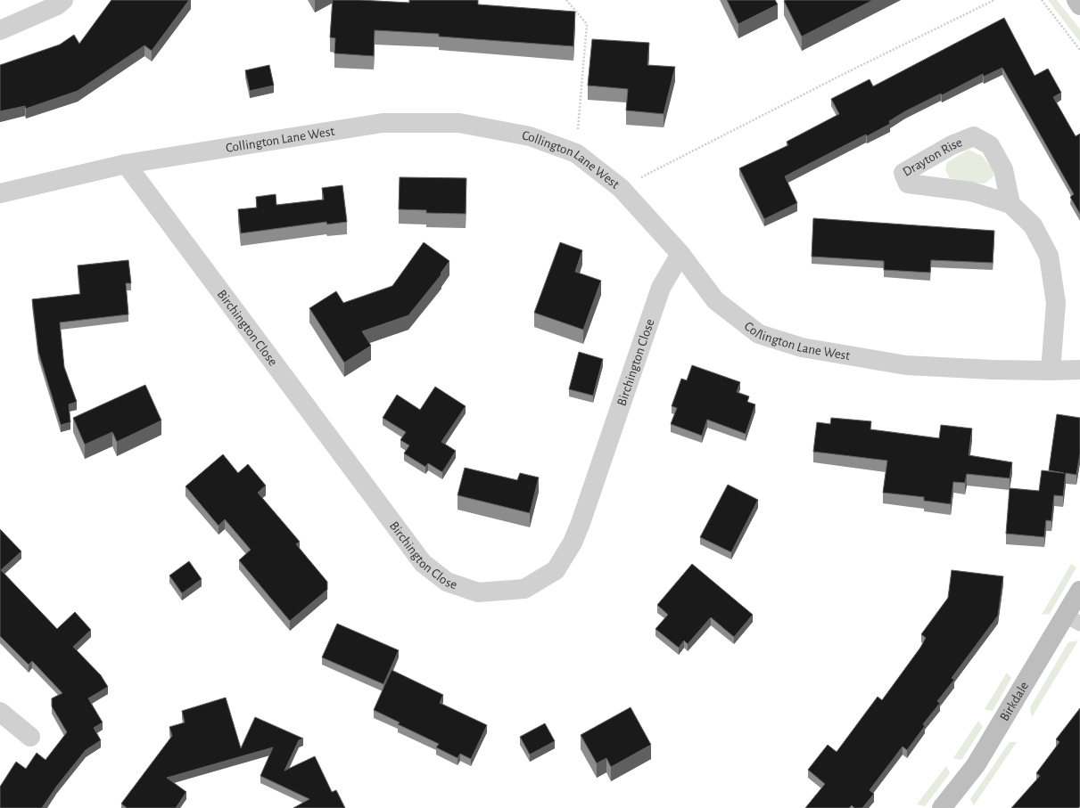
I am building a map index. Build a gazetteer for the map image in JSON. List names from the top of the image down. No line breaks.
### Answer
{"streets":{"street":["Collington Lane West","Drayton Rise","Birchington Close","Birkdale"]},"crossings":[["Collington Lane West","Drayton Rise"],["Collington Lane West","Birchington Close"]]}
